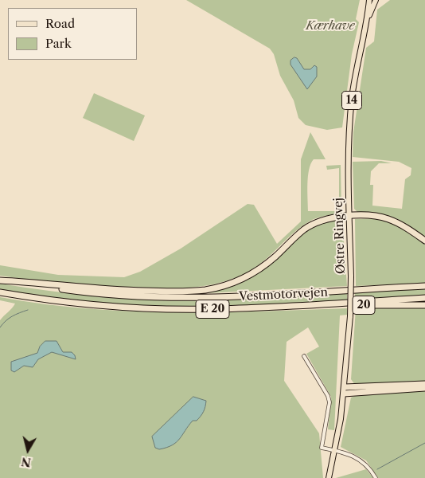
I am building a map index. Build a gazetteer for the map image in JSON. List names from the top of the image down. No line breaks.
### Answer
{"streets":{"highway":["Vestmotorvejen","20","E 20"],"main road":["14","Østre Ringvej"]},"crossings":[["Østre Ringvej","E 20"],["Vestmotorvejen","20"],["Vestmotorvejen","E 20"]],"parks":["Kærhave"],"legend":["Road","Park"],"north":"bottom"}
